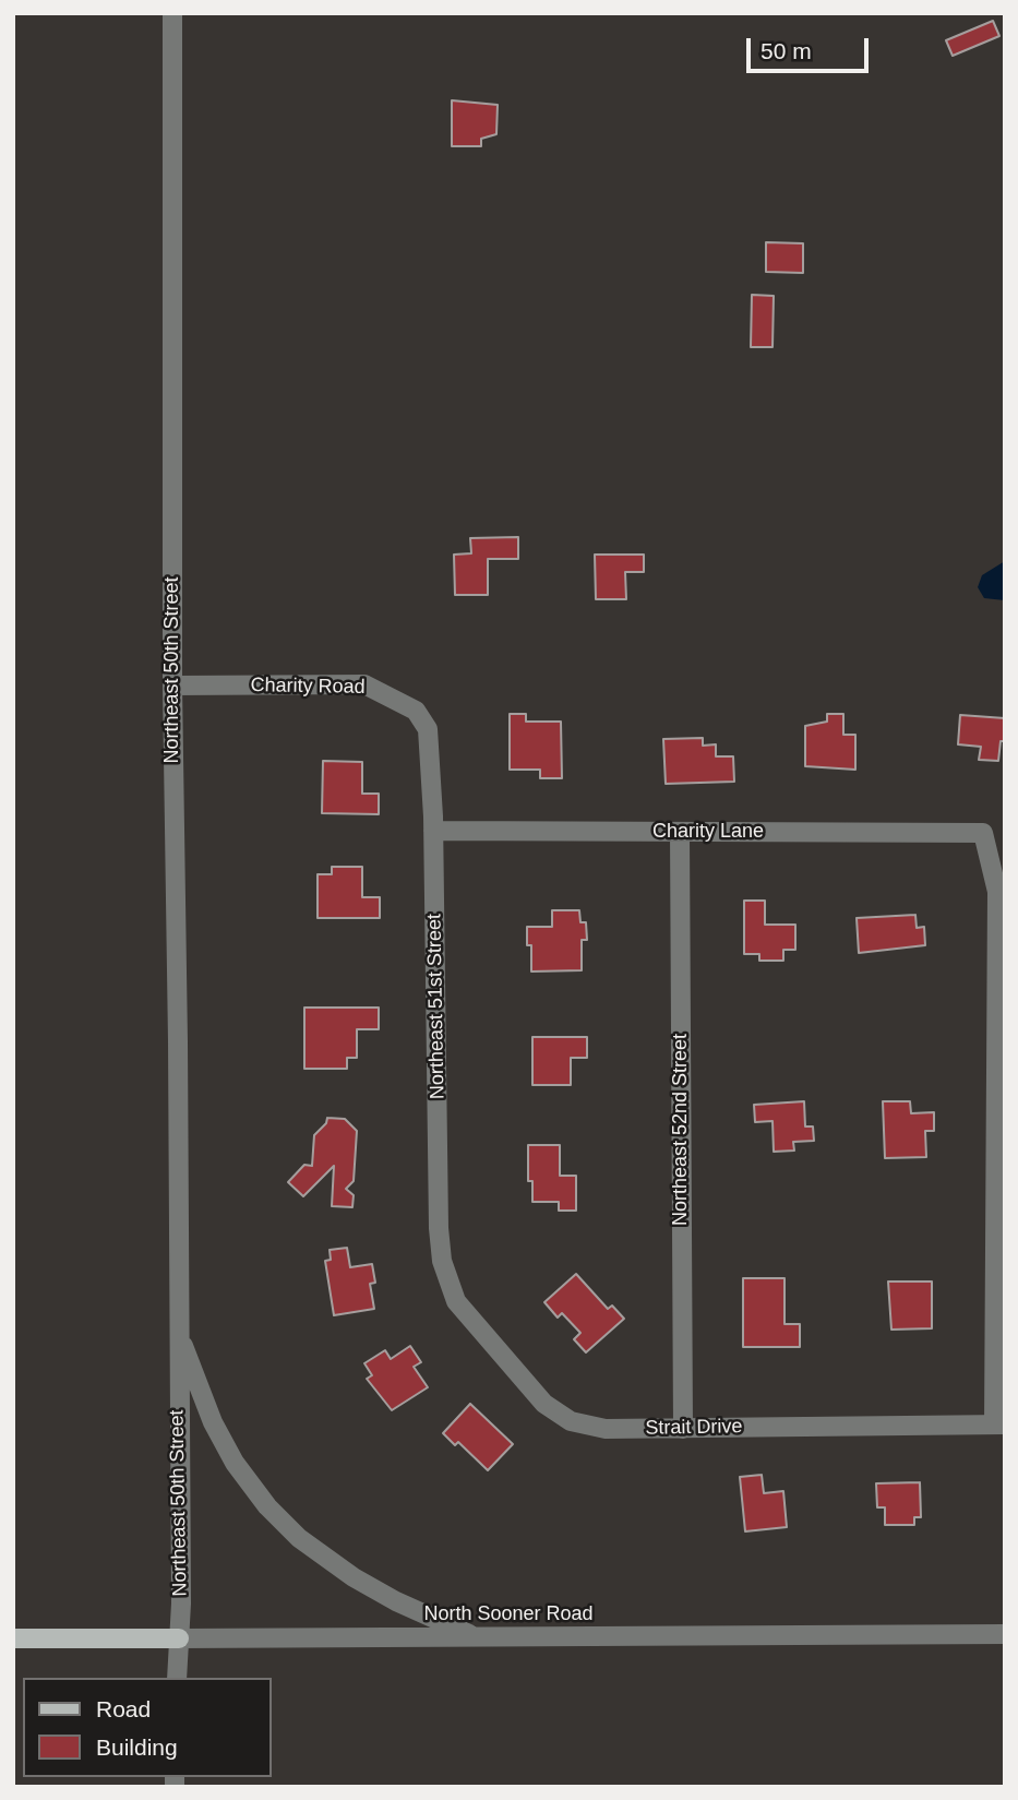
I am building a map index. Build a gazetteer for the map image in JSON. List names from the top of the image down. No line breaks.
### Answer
{"streets":{"main road":["North Sooner Road"],"street":["Northeast 50th Street","Charity Road","Charity Lane","Northeast 51st Street","Northeast 52nd Street","Strait Drive"]},"crossings":[["Northeast 50th Street","Charity Road"],["Northeast 50th Street","North Sooner Road"],["Charity Road","Northeast 51st Street"],["Charity Lane","Northeast 51st Street"],["Charity Lane","Northeast 52nd Street"],["Charity Lane","Strait Drive"],["Northeast 51st Street","Strait Drive"],["Northeast 52nd Street","Strait Drive"]],"legend":["Road","Building"],"scale_bar":"50 m"}
